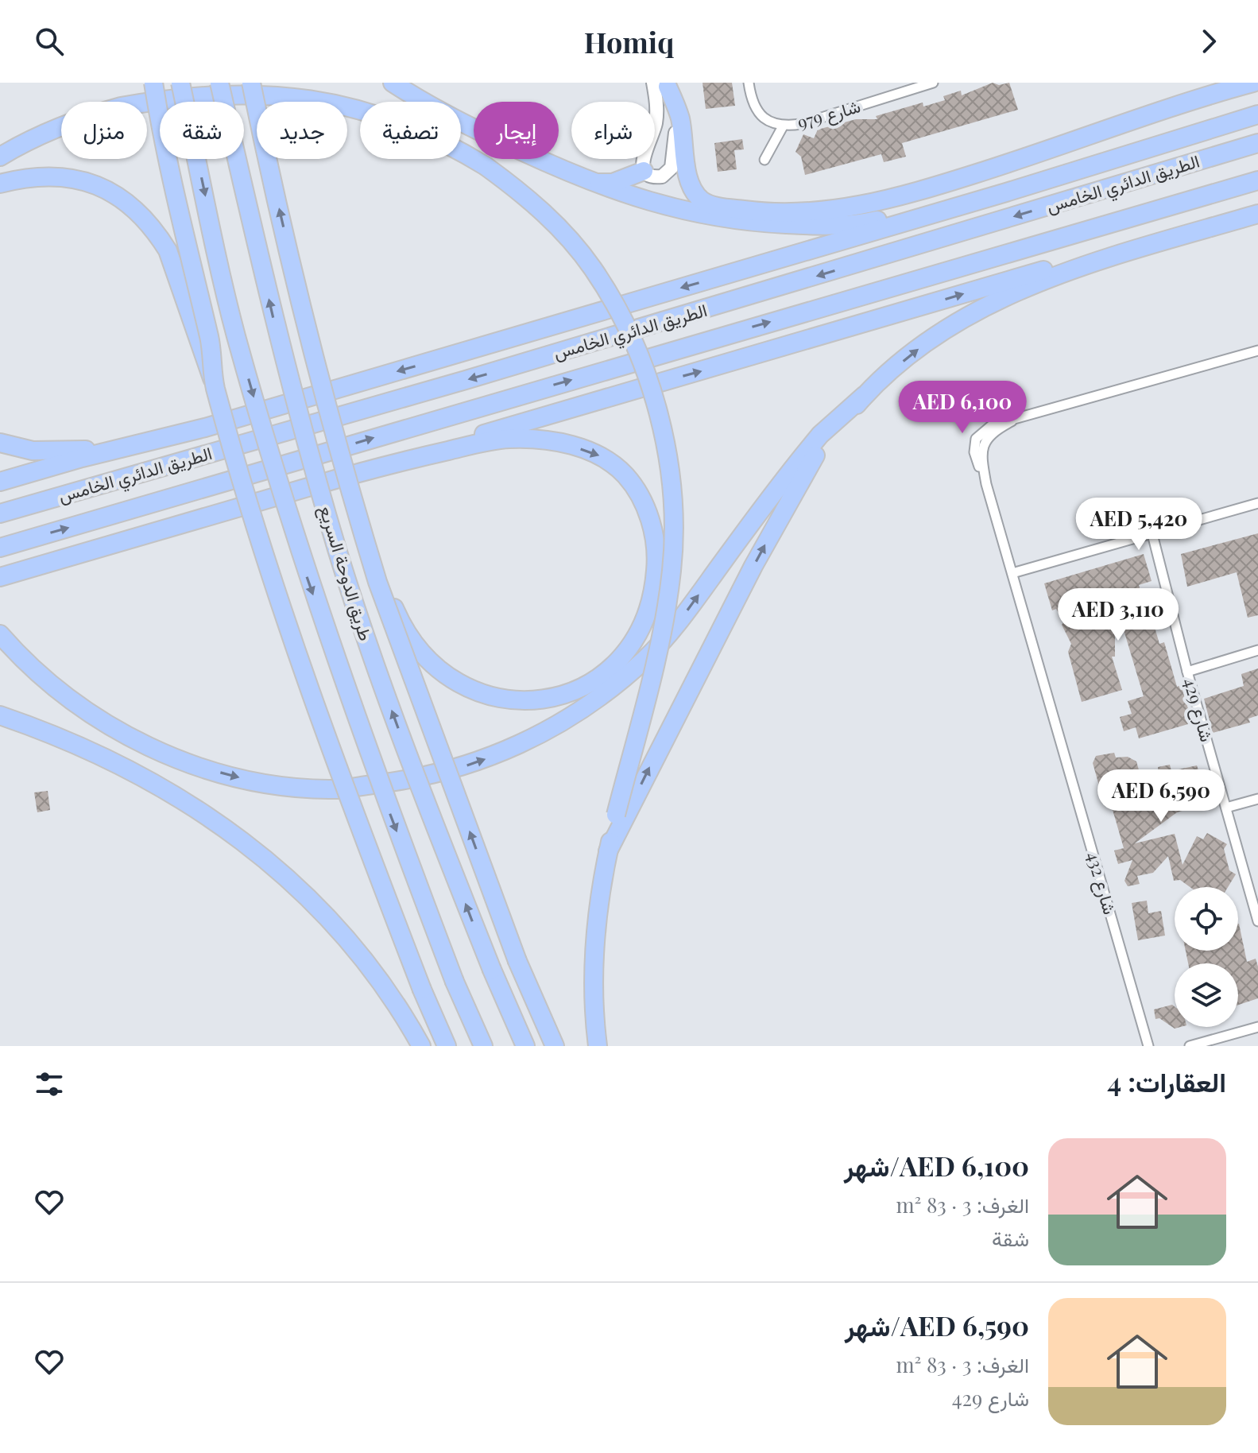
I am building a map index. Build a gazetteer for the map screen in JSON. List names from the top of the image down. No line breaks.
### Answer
{"streets":{"highway":["الطريق الدائري الخامس","طريق الدوحة السريع"],"street":["شارع 979","شارع 429","شارع 432"]},"page":{"header":"Homiq","chip":["شراء","إيجار","تصفية","جديد","شقة","منزل"],"price":["AED 6,100","AED 5,420","AED 3,110","AED 6,590"],"heading":"العقارات: 4","list":[{"name":"AED 6,100/شهر","note":"الغرف: 3 · 83 m² · شقة"},{"name":"AED 6,590/شهر","note":"الغرف: 3 · 83 m² · شارع 429"}]}}
